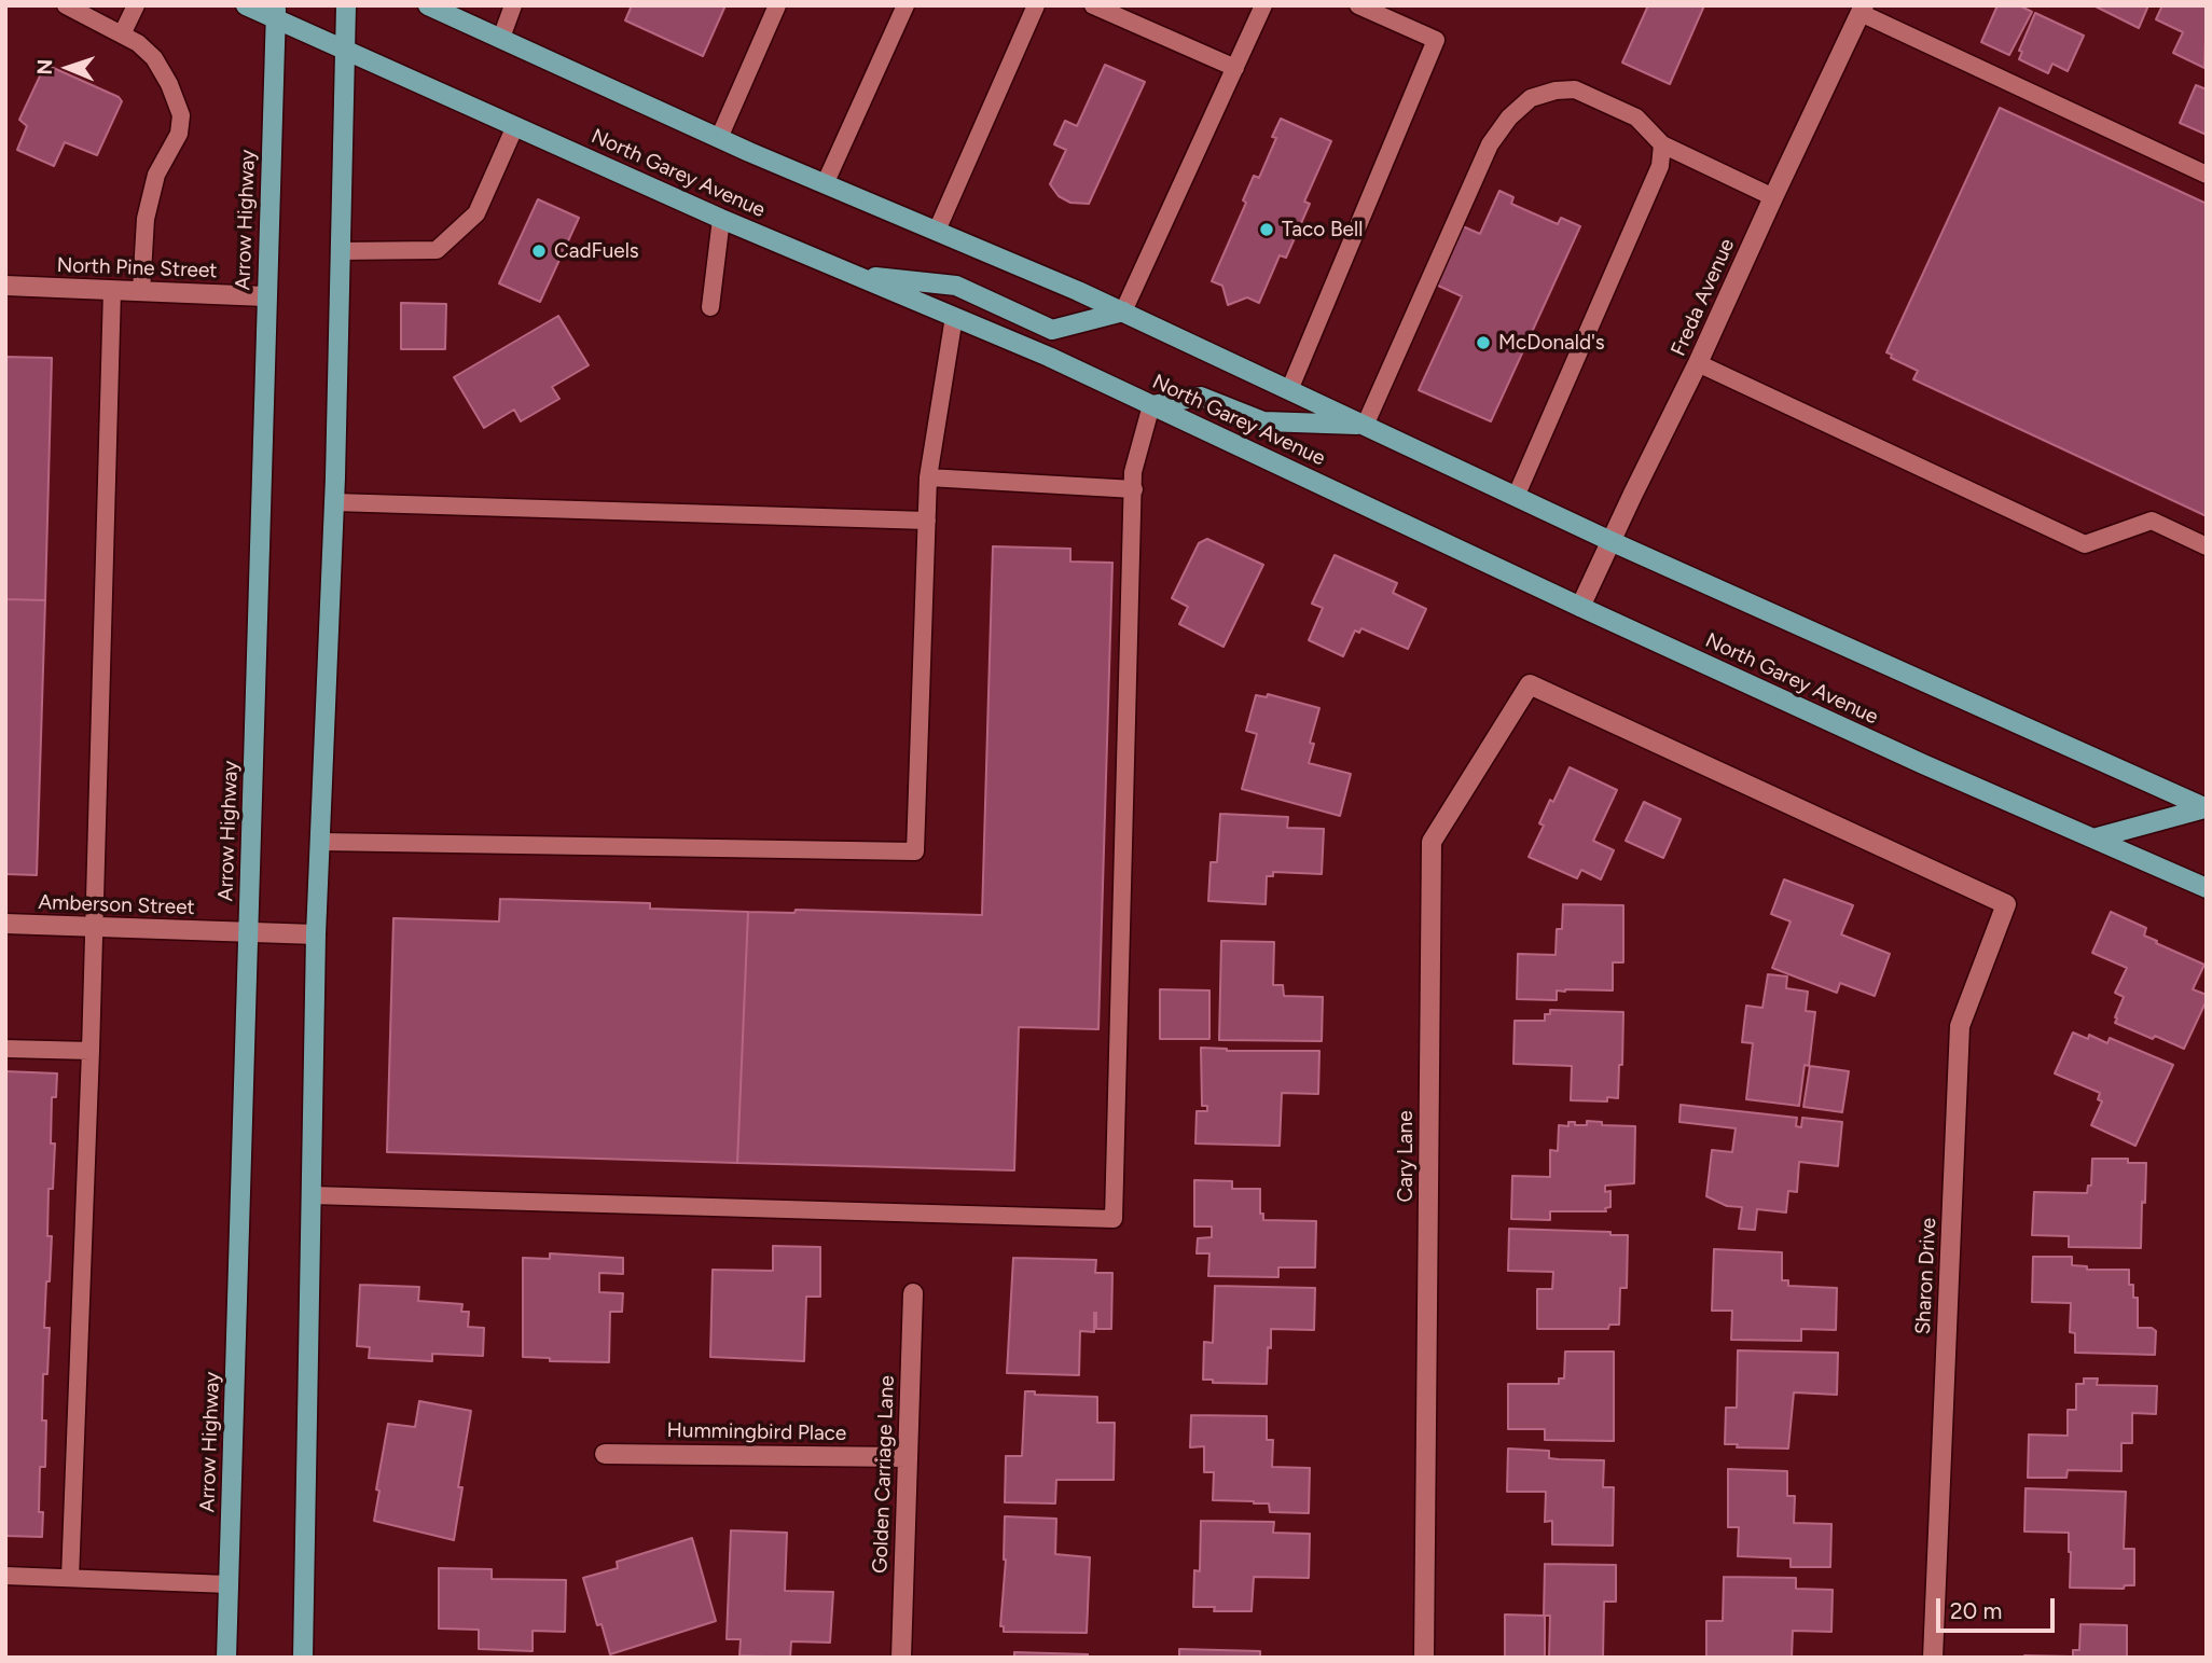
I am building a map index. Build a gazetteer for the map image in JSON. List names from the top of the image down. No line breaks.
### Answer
{"streets":{"main road":["North Garey Avenue","Arrow Highway"],"street":["North Pine Street","Freda Avenue","Amberson Street","Cary Lane","Sharon Drive","Hummingbird Place","Golden Carriage Lane"]},"crossings":[["North Garey Avenue","Arrow Highway"],["North Garey Avenue","Freda Avenue"],["Arrow Highway","North Pine Street"],["Arrow Highway","Amberson Street"],["Cary Lane","Sharon Drive"],["Hummingbird Place","Golden Carriage Lane"]],"places":["Taco Bell","CadFuels","McDonald's"],"scale_bar":"20 m","north":"left"}
